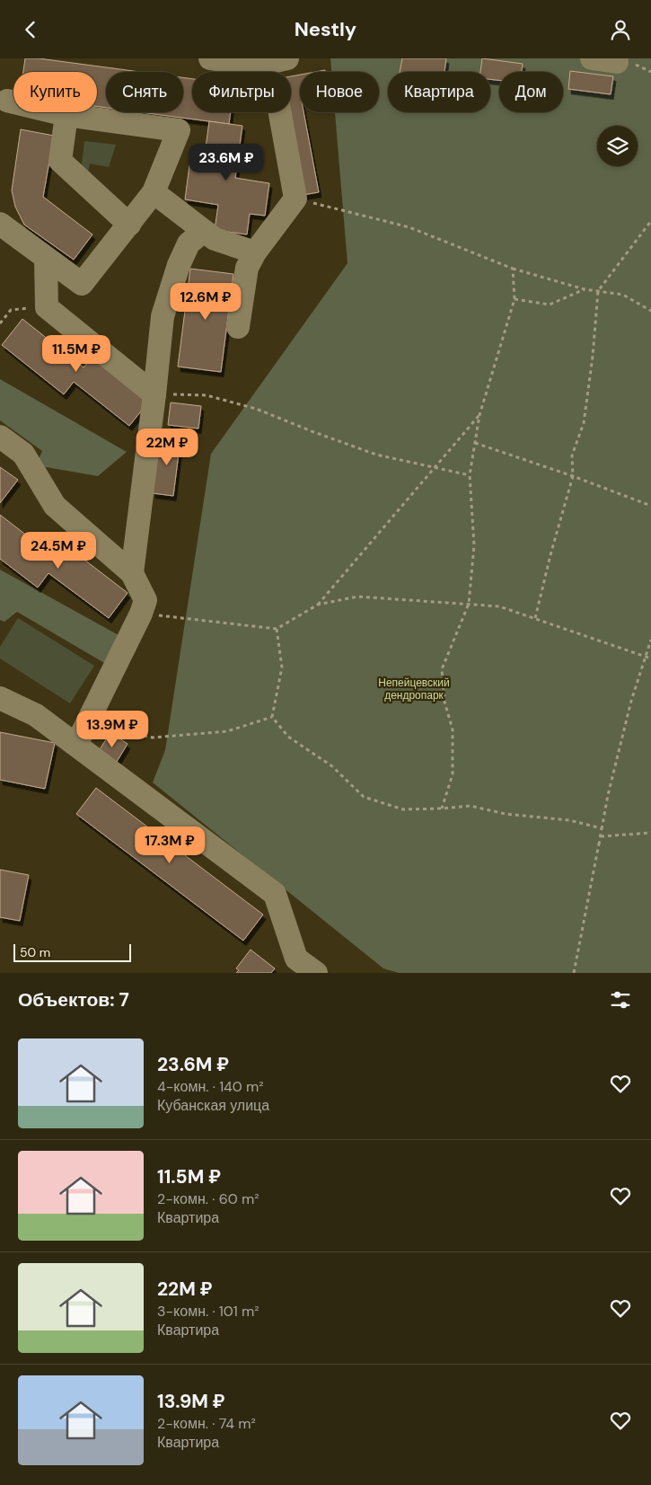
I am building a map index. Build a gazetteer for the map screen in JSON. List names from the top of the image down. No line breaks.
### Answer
{"parks":["Непейцевский дендропарк"],"scale_bar":"50 m","page":{"header":"Nestly","chip":["Купить","Снять","Фильтры","Новое","Квартира","Дом"],"price":["23.6M ₽","12.6M ₽","11.5M ₽","22M ₽","24.5M ₽","13.9M ₽","17.3M ₽"],"scale":"50 m","heading":"Объектов: 7","list":[{"name":"23.6M ₽","note":"4-комн. · 140 m² · Кубанская улица"},{"name":"11.5M ₽","note":"2-комн. · 60 m² · Квартира"},{"name":"22M ₽","note":"3-комн. · 101 m² · Квартира"},{"name":"13.9M ₽","note":"2-комн. · 74 m² · Квартира"}]}}
